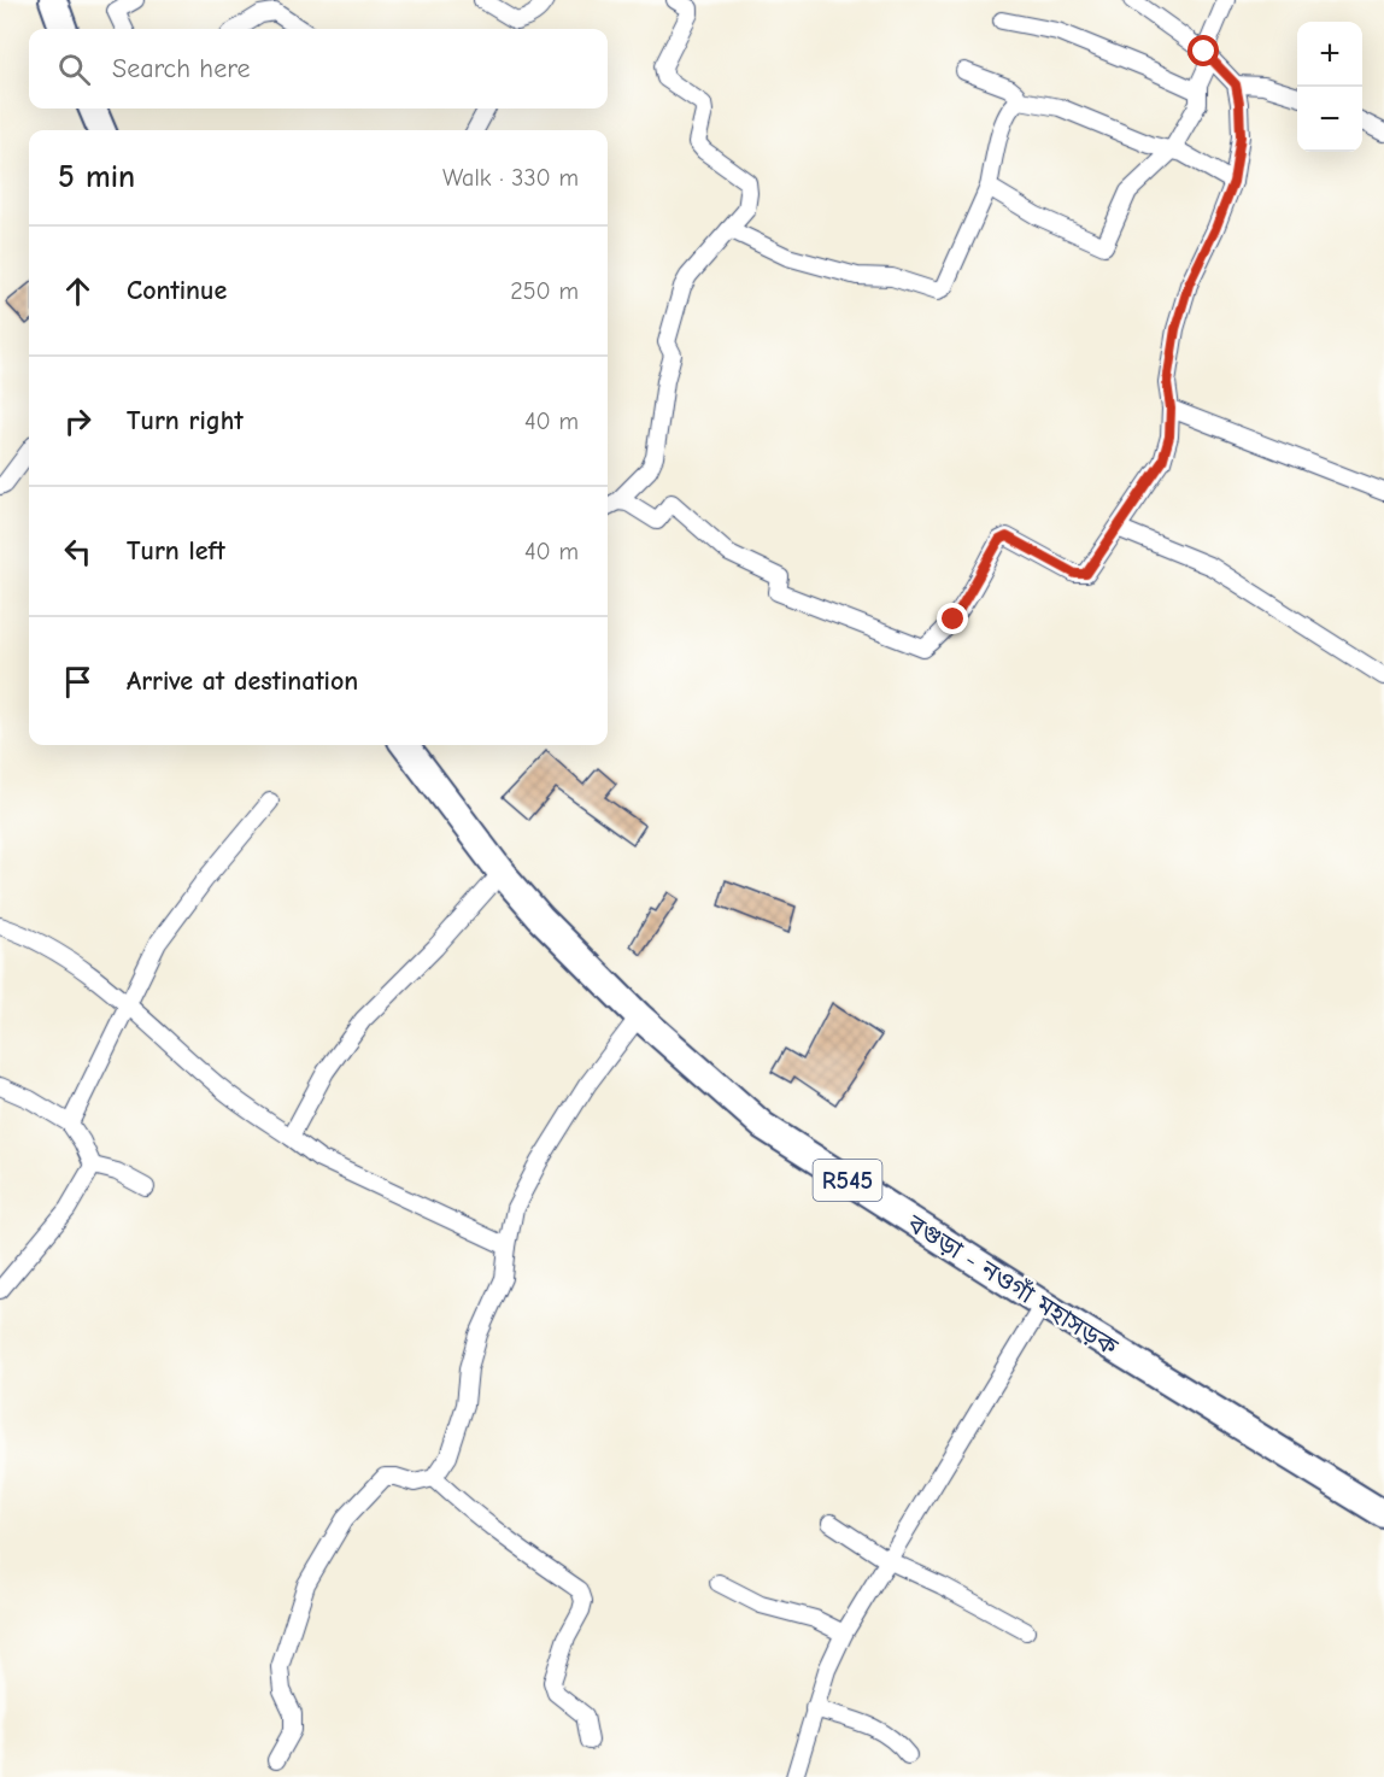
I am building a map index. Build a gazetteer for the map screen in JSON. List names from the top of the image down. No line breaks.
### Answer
{"streets":{"main road":["R545","বগুড়া - নওগাঁ মহাসড়ক"]},"page":{"map_buttons":["+","−"],"search":"Search here","heading":["5 min","Walk · 330 m"],"list":[["Continue","250 m"],["Turn right","40 m"],["Turn left","40 m"],"Arrive at destination"]}}
